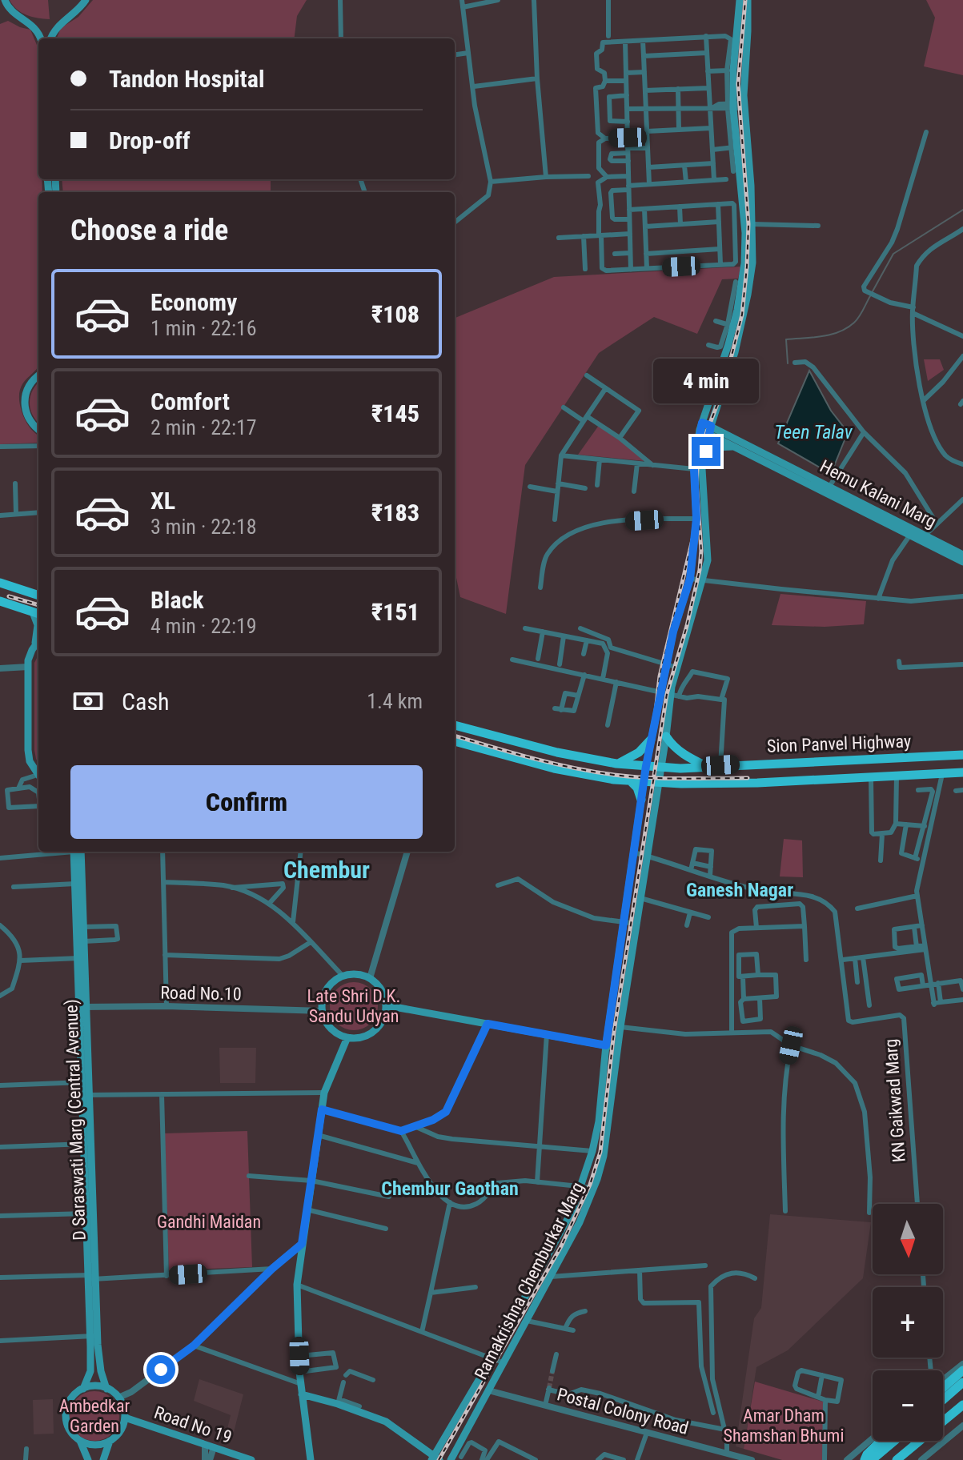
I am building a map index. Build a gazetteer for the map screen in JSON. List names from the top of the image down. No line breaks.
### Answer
{"streets":{"highway":["Sion Panvel Highway"],"main road":["Hemu Kalani Marg","D Saraswati Marg (Central Avenue)","Ramakrishna Chemburkar Marg","Road No 19"],"street":["Road No.10","KN Gaikwad Marg","Postal Colony Road"]},"crossings":[["Hemu Kalani Marg","Ramakrishna Chemburkar Marg"],["Sion Panvel Highway","Ramakrishna Chemburkar Marg"],["Road No.10","D Saraswati Marg (Central Avenue)"],["KN Gaikwad Marg","Ramakrishna Chemburkar Marg"],["D Saraswati Marg (Central Avenue)","Road No 19"],["Ramakrishna Chemburkar Marg","Postal Colony Road"]],"districts":["Chembur","Ganesh Nagar","Chembur Gaothan"],"water":["Teen Talav"],"parks":["Late Shri D.K. Sandu Udyan","Gandhi Maidan","Ambedkar Garden","Amar Dham Shamshan Bhumi"],"north":"bottom","page":{"banner":["Tandon Hospital","Drop-off"],"heading":"Choose a ride","list":[{"name":"Economy","note":"1 min · 22:16","value":"₹108"},{"name":"Comfort","note":"2 min · 22:17","value":"₹145"},{"name":"XL","note":"3 min · 22:18","value":"₹183"},{"name":"Black","note":"4 min · 22:19","value":"₹151"}],"bubble":"4 min","pay":["Cash","1.4 km"],"buttons":"Confirm","map_buttons":["+","−"]}}
